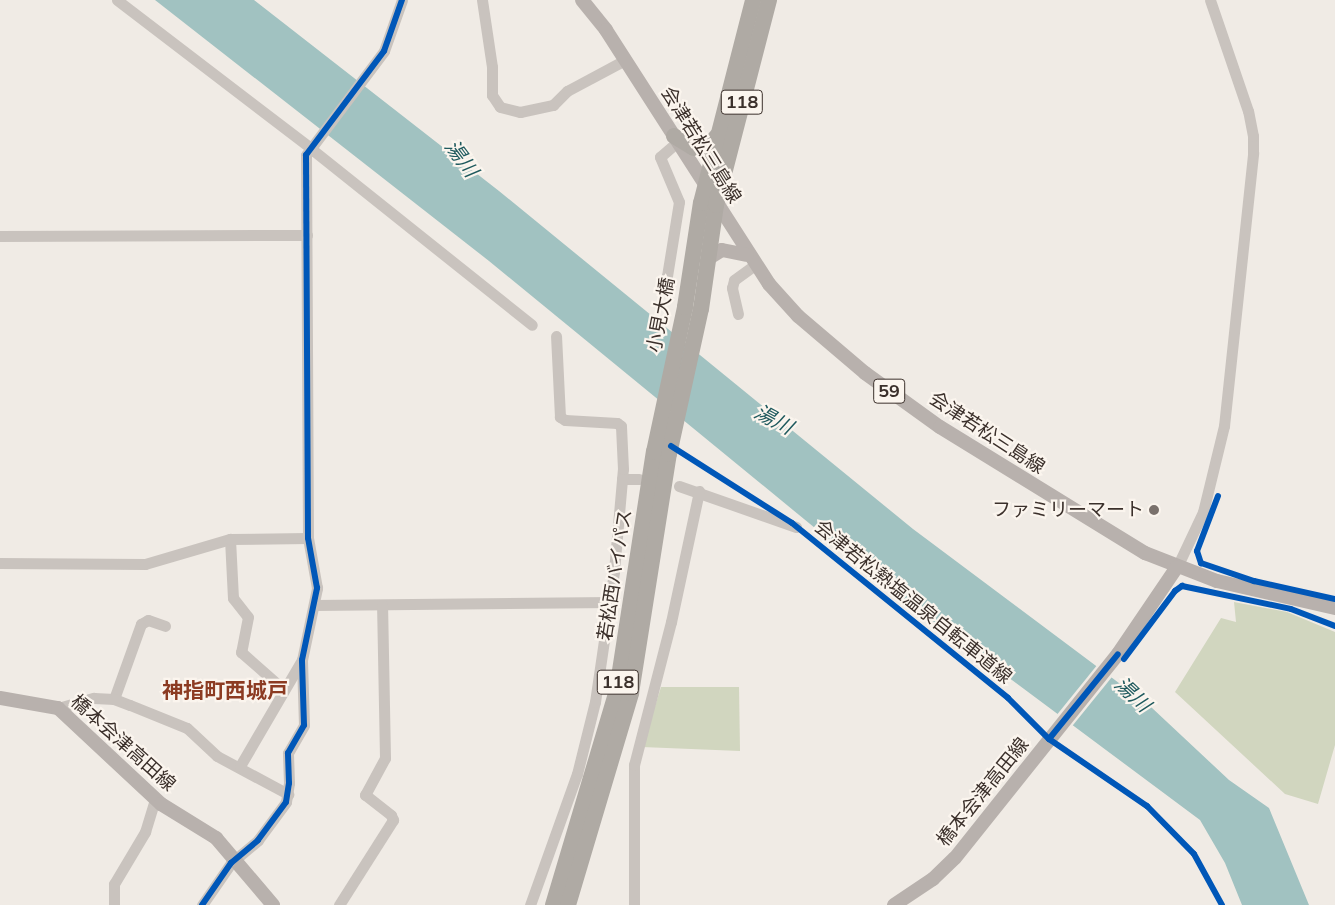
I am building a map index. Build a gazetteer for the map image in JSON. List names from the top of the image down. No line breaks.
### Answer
{"streets":{"highway":["118","小見大橋","若松西バイパス"],"main road":["会津若松三島線","59","橋本会津高田線"],"cycle path":["会津若松熱塩温泉自転車道線"]},"crossings":[["118","会津若松三島線"],["118","小見大橋"],["会津若松三島線","小見大橋"],["会津若松三島線","橋本会津高田線"],["小見大橋","若松西バイパス"]],"districts":["神指町西城戸"],"water":["湯川"],"places":["ファミリーマート"]}
